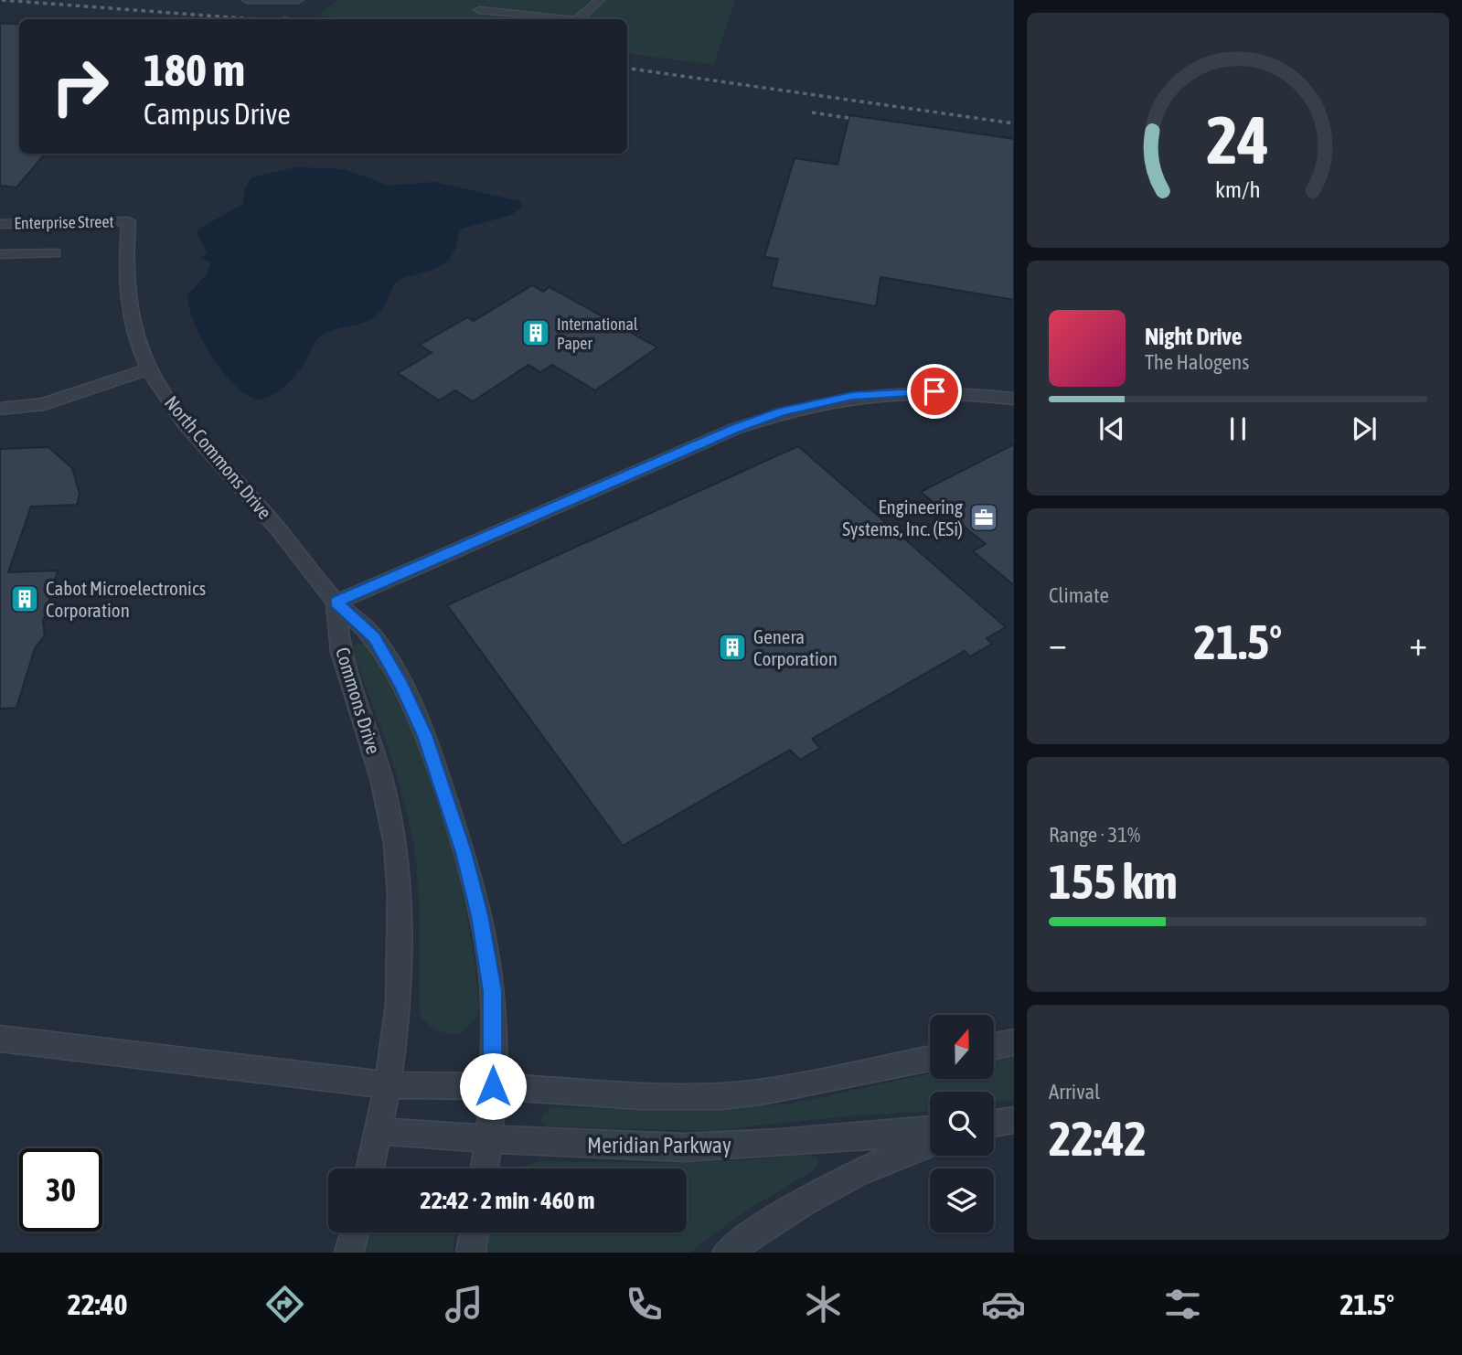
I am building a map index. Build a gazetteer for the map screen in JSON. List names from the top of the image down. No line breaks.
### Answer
{"streets":{"street":["Enterprise Street","North Commons Drive","Commons Drive","Meridian Parkway"]},"crossings":[["Enterprise Street","North Commons Drive"],["North Commons Drive","Commons Drive"],["Commons Drive","Meridian Parkway"]],"places":{"building":["International Paper","Cabot Microelectronics Corporation","Genera Corporation"],"office":["Engineering Systems, Inc. (ESi)"]},"north":"top","page":{"turn":["180 m","Campus Drive"],"song":["Night Drive","The Halogens"],"tile":["Climate",["Range · 31%","155 km"],["Arrival","22:42"]],"heat":["−","21.5°","+"],"limit":"30","trip":"22:42 · 2 min · 460 m","tabs":["22:40","21.5°"],"gauge":["24","km/h"]}}
